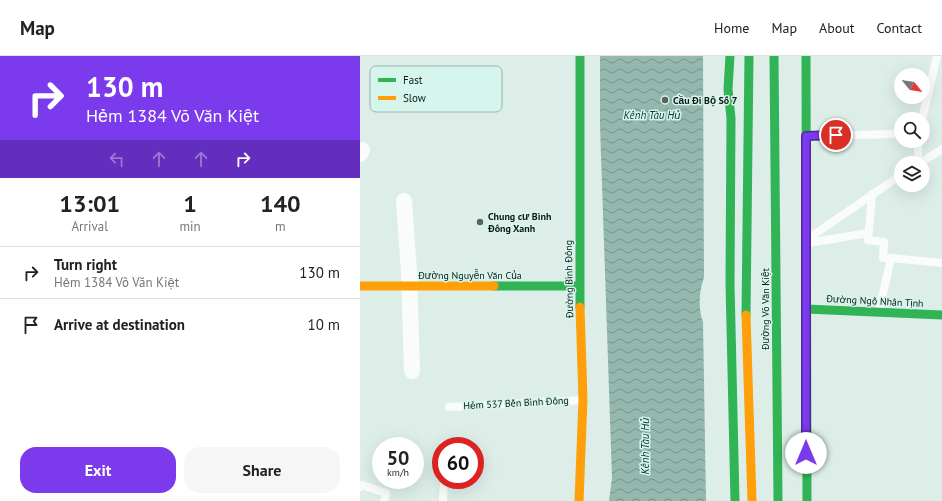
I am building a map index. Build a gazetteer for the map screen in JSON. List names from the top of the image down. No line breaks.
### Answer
{"streets":{"main road":["Đường Nguyễn Văn Của","Đường Bình Đông","Đường Ngô Nhân Tịnh","Đường Võ Văn Kiệt"],"lane":["Hẻm 537 Bến Bình Đông"]},"crossings":[["Đường Nguyễn Văn Của","Đường Bình Đông"],["Đường Bình Đông","Hẻm 537 Bến Bình Đông"]],"water":["Kênh Tàu Hủ"],"places":["Cầu Đi Bộ Số 7","Chung cư Bình Đông Xanh"],"legend":["Fast","Slow"],"north":"bottom right","page":{"header":"Map","nav":["Home","Map","About","Contact"],"turn":["130 m","Hẻm 1384 Võ Văn Kiệt"],"eta":["13:01","Arrival","1","min","140","m"],"list":[{"name":"Turn right","note":"Hẻm 1384 Võ Văn Kiệt","value":"130 m"},{"name":"Arrive at destination","value":"10 m"}],"speed":"50 km/h","limit":"60","buttons":["Exit","Share"]}}
